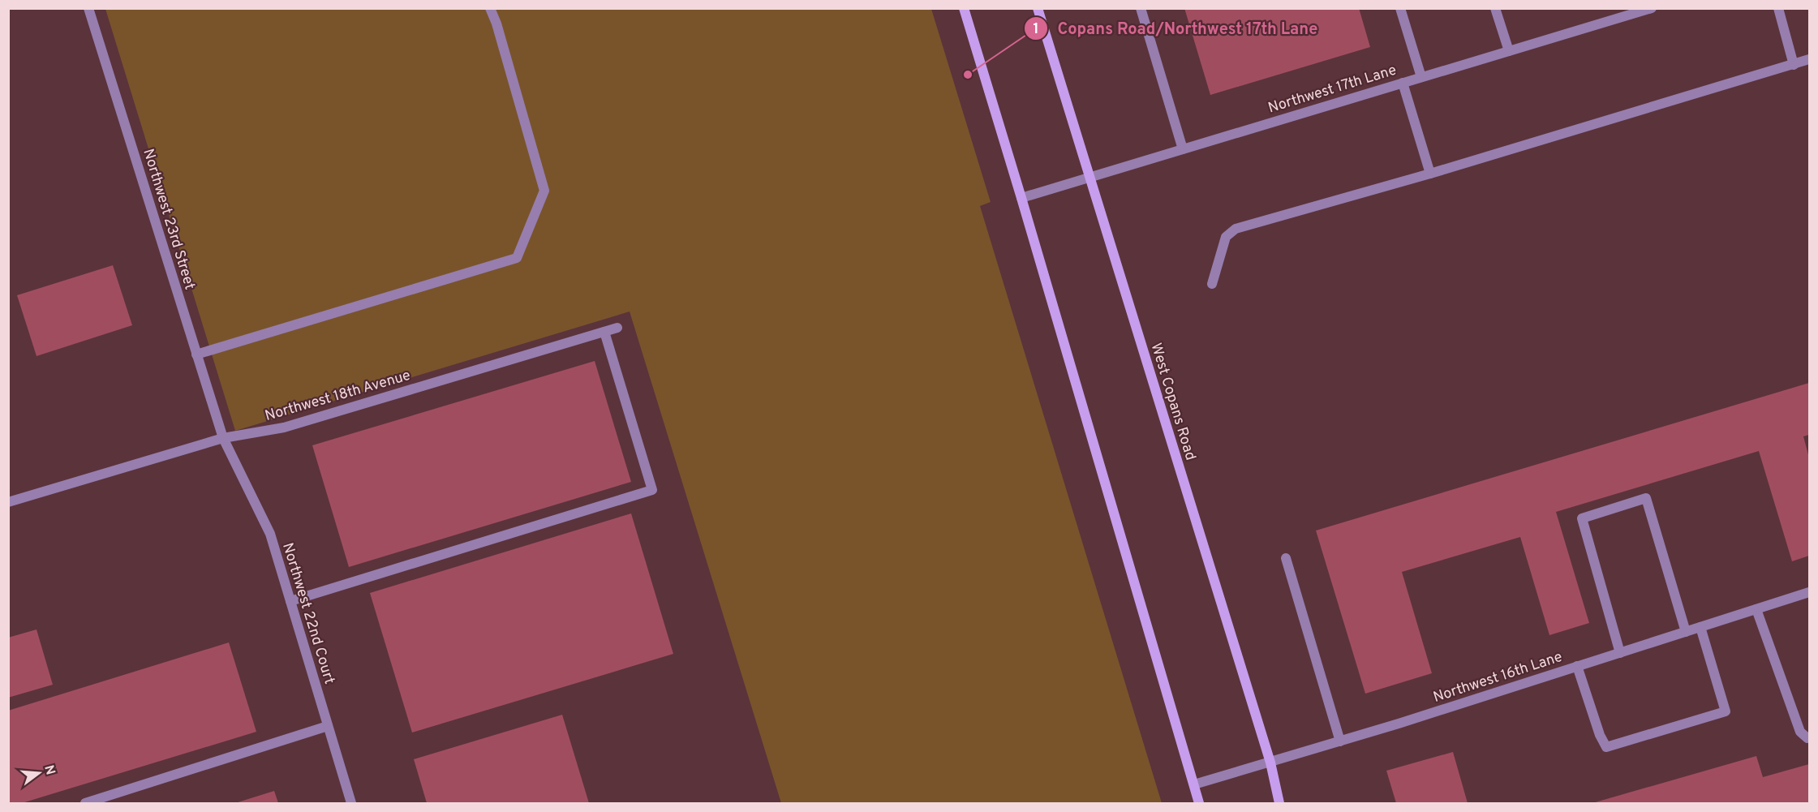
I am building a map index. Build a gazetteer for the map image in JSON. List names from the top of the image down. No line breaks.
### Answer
{"streets":{"main road":["West Copans Road"],"street":["Northwest 17th Lane","Northwest 23rd Street","Northwest 18th Avenue","Northwest 22nd Court","Northwest 16th Lane"]},"crossings":[["Northwest 17th Lane","West Copans Road"],["Northwest 23rd Street","Northwest 18th Avenue"],["Northwest 23rd Street","Northwest 22nd Court"],["Northwest 18th Avenue","Northwest 22nd Court"],["West Copans Road","Northwest 16th Lane"]],"places":["Copans Road/Northwest 17th Lane"],"north":"right"}
